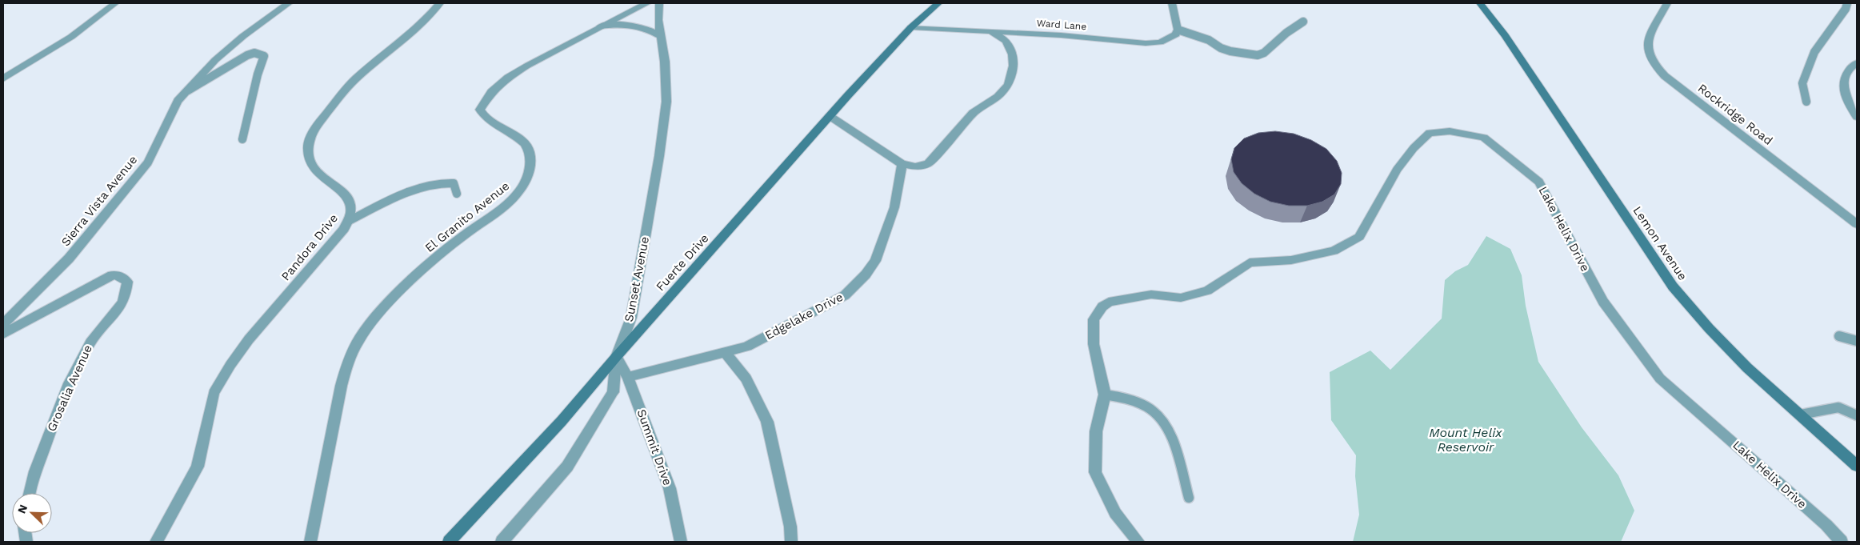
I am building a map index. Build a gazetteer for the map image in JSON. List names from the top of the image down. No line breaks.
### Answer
{"streets":{"main road":["Lemon Avenue","Fuerte Drive"],"street":["Ward Lane","Rockridge Road","Sierra Vista Avenue","El Granito Avenue","Lake Helix Drive","Pandora Drive","Sunset Avenue","Edgelake Drive","Grosalia Avenue","Summit Drive"]},"crossings":[["Ward Lane","Fuerte Drive"],["Fuerte Drive","Sunset Avenue"],["Fuerte Drive","Summit Drive"],["Sunset Avenue","Summit Drive"],["Edgelake Drive","Summit Drive"]],"water":["Mount Helix Reservoir"],"north":"top left"}
